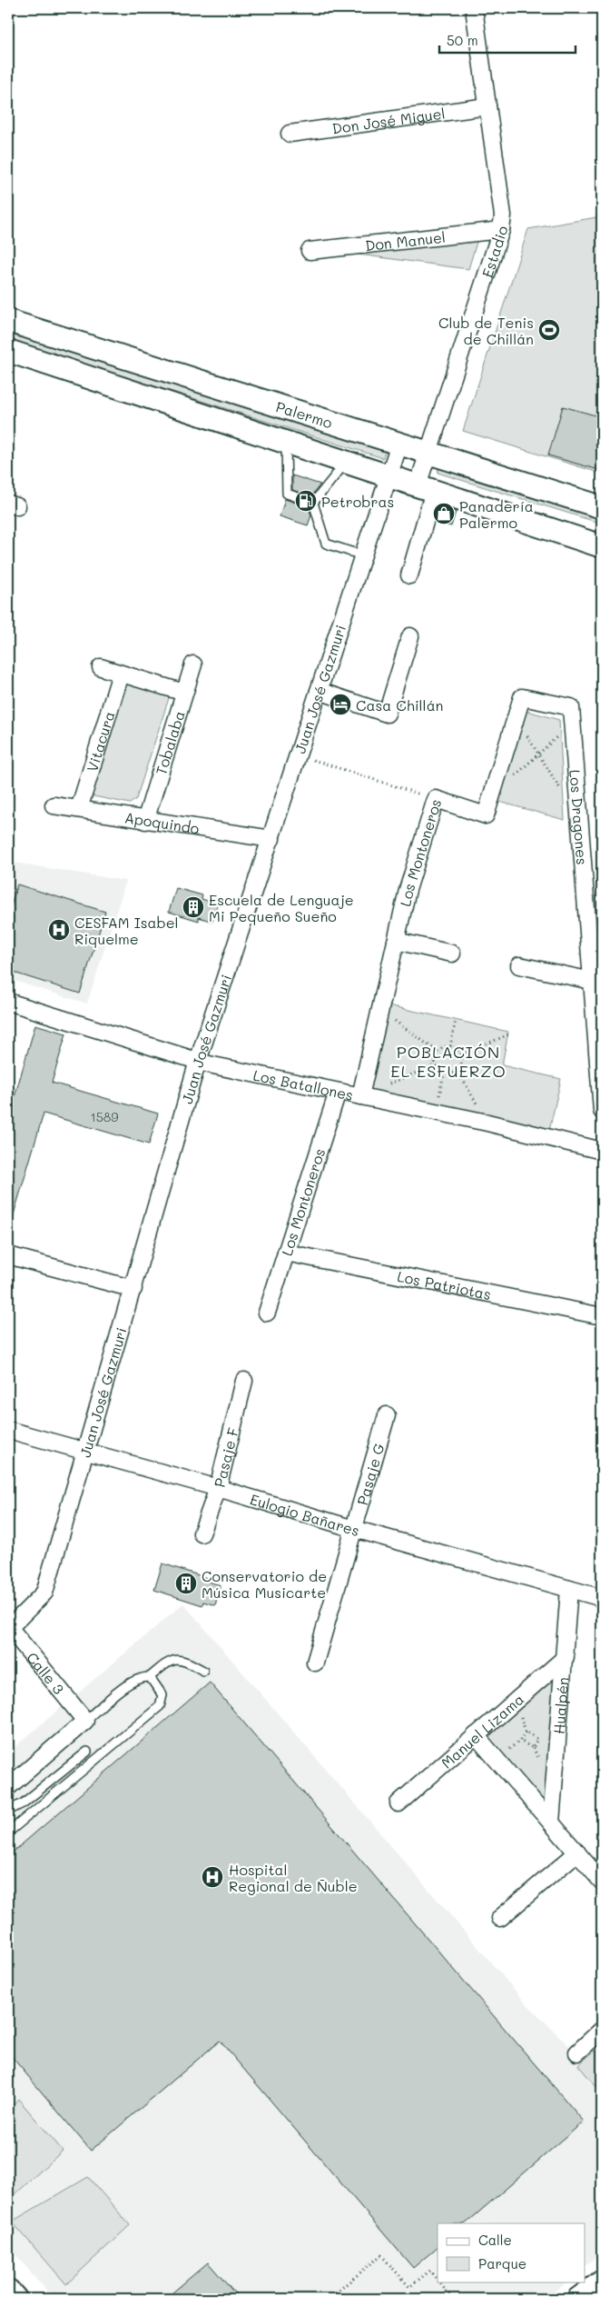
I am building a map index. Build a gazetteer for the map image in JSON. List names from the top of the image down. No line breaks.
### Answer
{"streets":{"street":["Don José Miguel","Don Manuel","Estadio","Palermo","Juan José Gazmuri","Vitacura","Tobalaba","Los Dragones","Apoquindo","Los Montoneros","Los Batallones","Los Patriotas","Pasaje F","Pasaje G","Eulogio Bañares","Calle 3","Hualpén","Manuel Lizama"]},"crossings":[["Don José Miguel","Estadio"],["Don Manuel","Estadio"],["Estadio","Palermo"],["Palermo","Juan José Gazmuri"],["Juan José Gazmuri","Apoquindo"],["Juan José Gazmuri","Los Batallones"],["Juan José Gazmuri","Eulogio Bañares"],["Juan José Gazmuri","Calle 3"],["Vitacura","Apoquindo"],["Tobalaba","Apoquindo"],["Los Dragones","Los Montoneros"],["Los Montoneros","Los Batallones"],["Los Montoneros","Los Patriotas"],["Pasaje F","Eulogio Bañares"],["Pasaje G","Eulogio Bañares"],["Eulogio Bañares","Hualpén"],["Hualpén","Manuel Lizama"]],"districts":["POBLACIÓN EL ESFUERZO"],"places":{"sports":["Club de Tenis de Chillán"],"fuel station":["Petrobras"],"shop":["Panadería Palermo"],"hotel":["Casa Chillán"],"building":["Escuela de Lenguaje Mi Pequeño Sueño","Conservatorio de Música Musicarte"],"hospital":["CESFAM Isabel Riquelme","Hospital Regional de Ñuble"]},"house_numbers":["1589"],"legend":["Calle","Parque"],"scale_bar":"50 m"}
